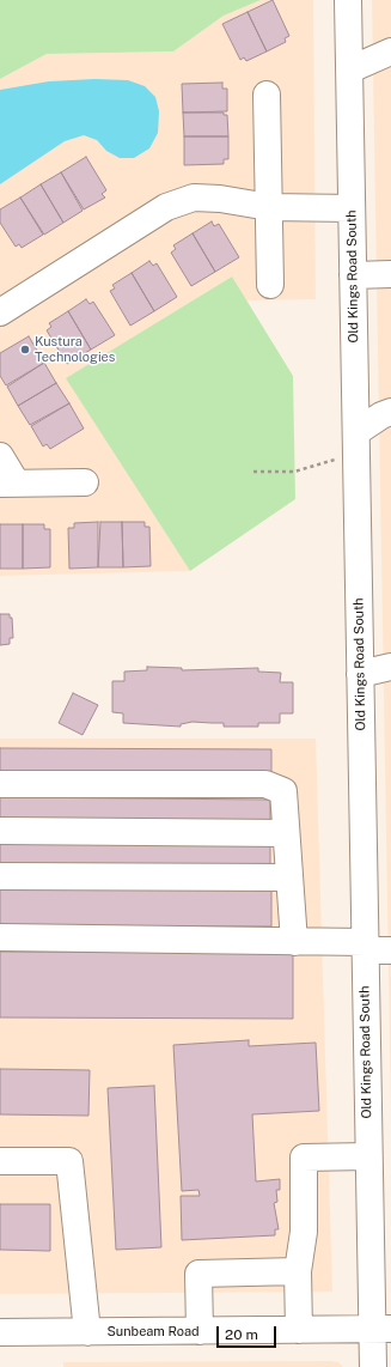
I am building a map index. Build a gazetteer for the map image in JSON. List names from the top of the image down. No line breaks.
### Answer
{"streets":{"street":["Old Kings Road South","Sunbeam Road"]},"crossings":[["Old Kings Road South","Sunbeam Road"]],"places":["Kustura Technologies"],"scale_bar":"20 m"}
